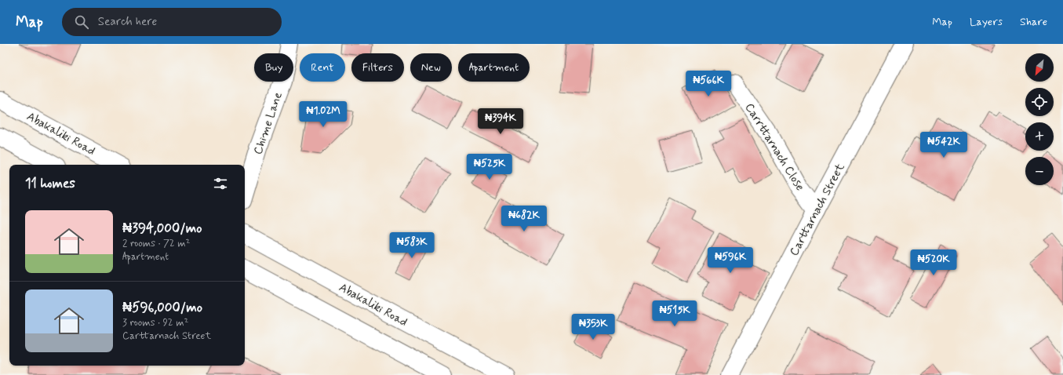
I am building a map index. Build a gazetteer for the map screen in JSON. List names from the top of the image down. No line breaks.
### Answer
{"streets":{"main road":["Chime Lane","Abakaliki Road","Carrttarnach Close","Carttarnach Street"]},"crossings":[["Carrttarnach Close","Carttarnach Street"]],"north":"bottom left","page":{"header":"Map","search":"Search here","nav":["Map","Layers","Share"],"map_buttons":["+","−"],"chip":["Buy","Rent","Filters","New","Apartment"],"price":["₦566K","₦1.02M","₦394K","₦542K","₦525K","₦682K","₦583K","₦596K","₦520K","₦515K","₦353K"],"heading":"11 homes","list":[{"name":"₦394,000/mo","note":"2 rooms · 72 m² · Apartment"},{"name":"₦596,000/mo","note":"3 rooms · 92 m² · Carttarnach Street"}]}}
